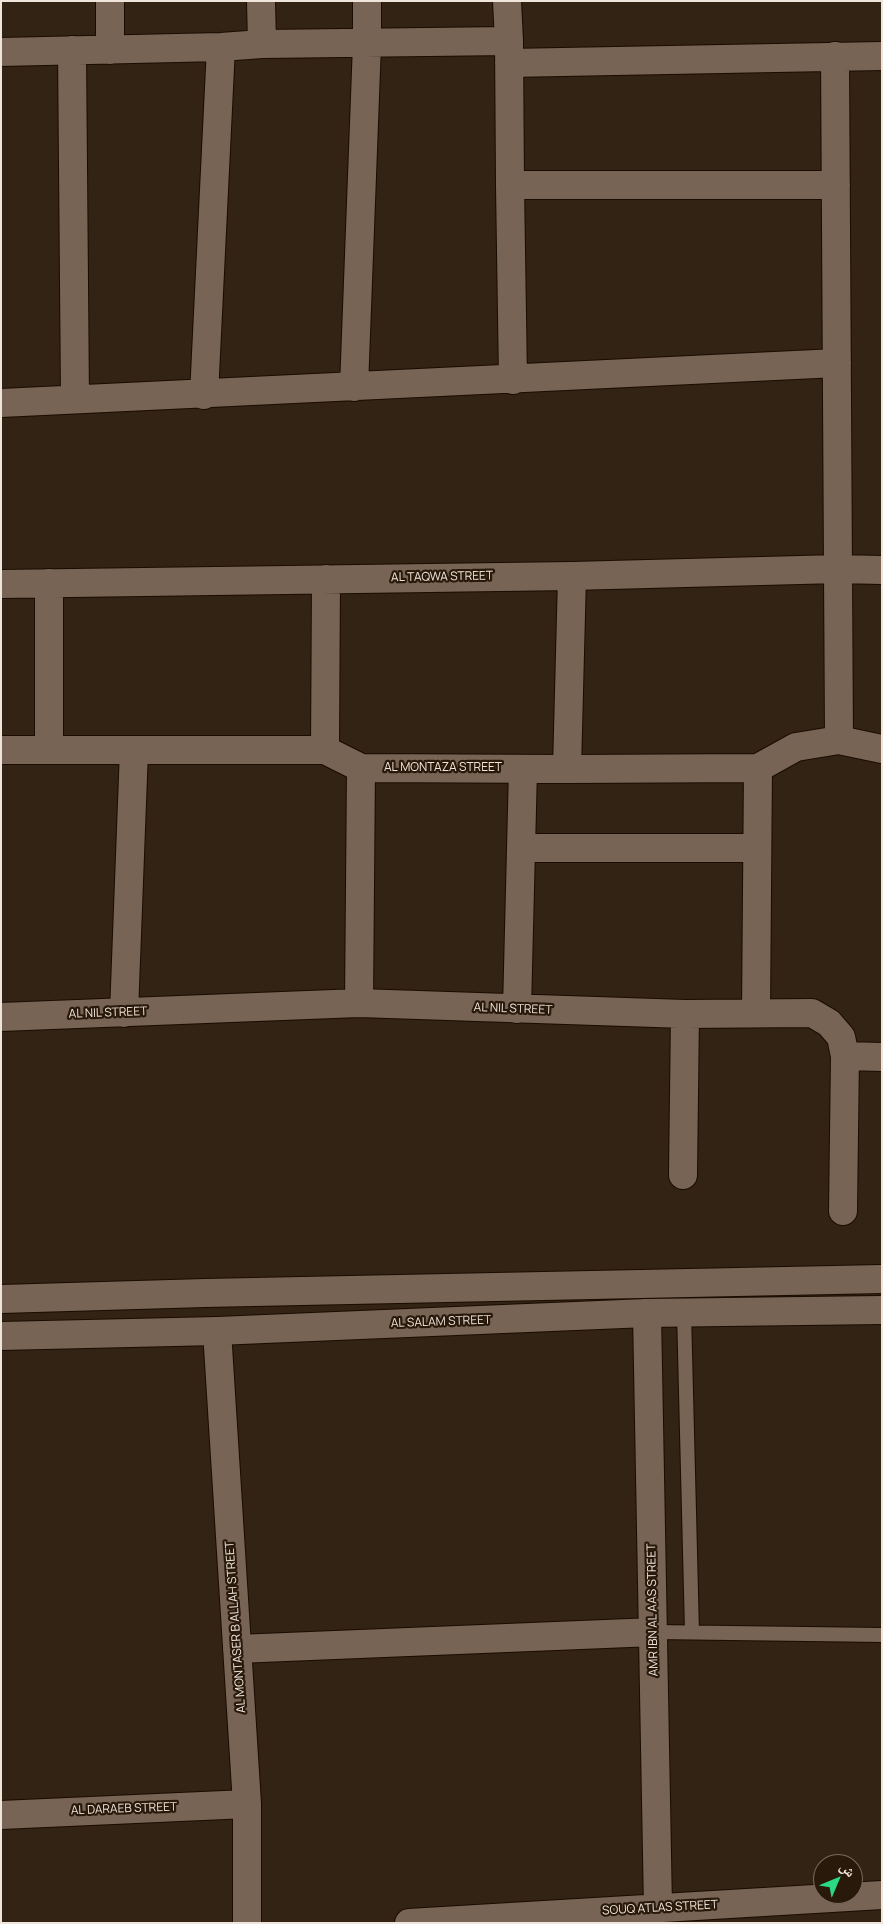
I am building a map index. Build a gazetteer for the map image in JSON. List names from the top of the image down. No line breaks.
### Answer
{"streets":{"street":["AL TAQWA STREET","AL MONTAZA STREET","AL NIL STREET","AL SALAM STREET","AMR IBN AL AAS STREET","AL MONTASER B ALLAH STREET","AL DARAEB STREET","SOUQ ATLAS STREET"]},"crossings":[["AL SALAM STREET","AMR IBN AL AAS STREET"],["AL SALAM STREET","AL MONTASER B ALLAH STREET"],["AMR IBN AL AAS STREET","SOUQ ATLAS STREET"],["AL MONTASER B ALLAH STREET","AL DARAEB STREET"]],"north":"top right"}
